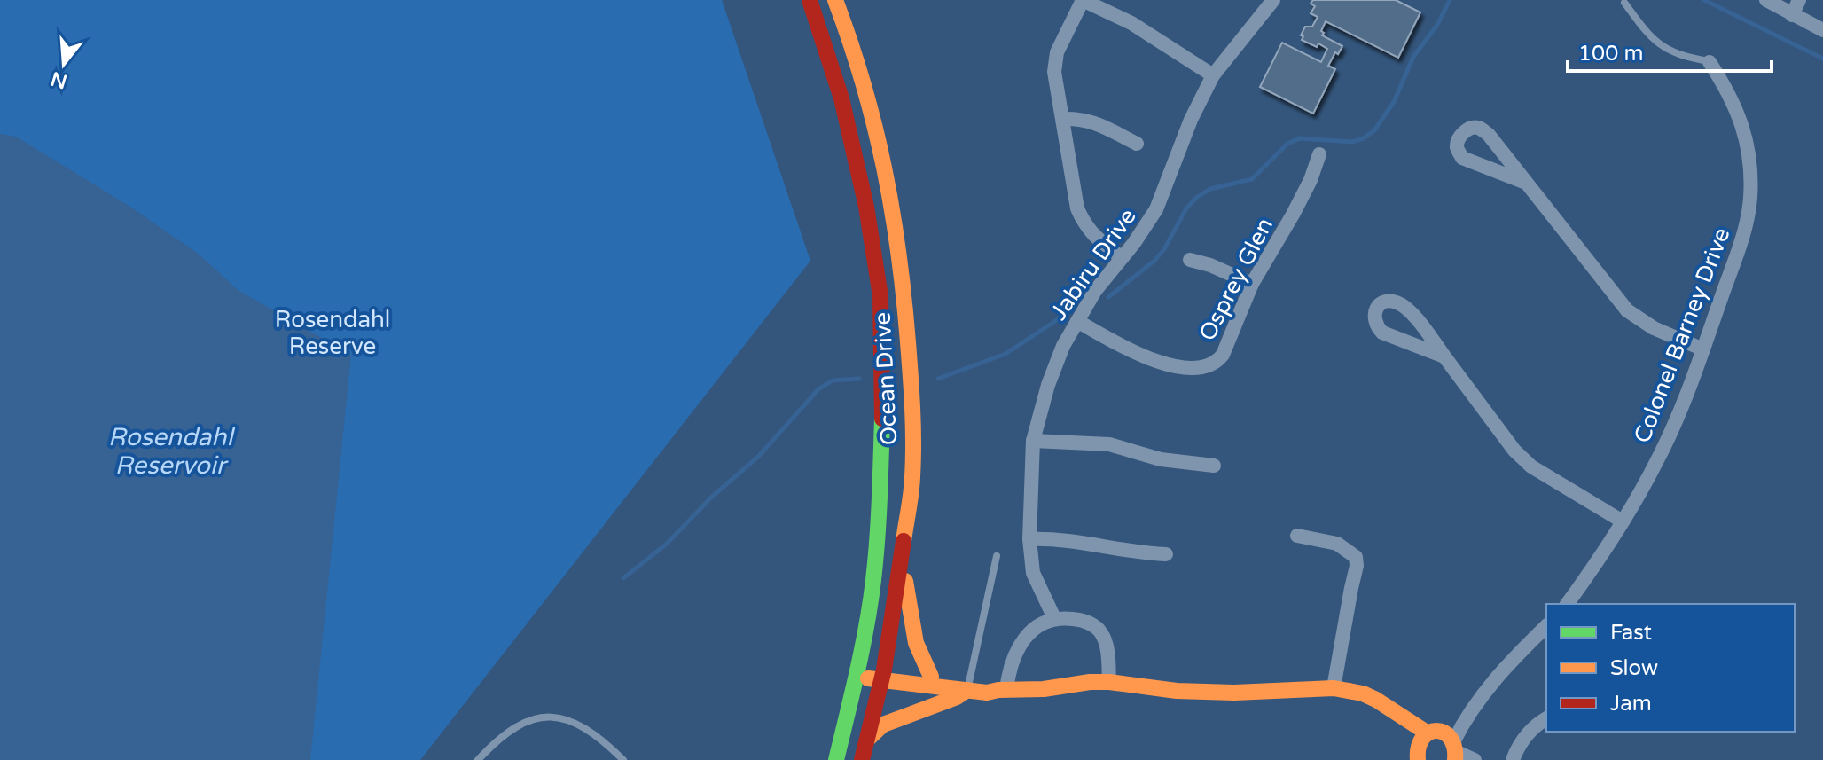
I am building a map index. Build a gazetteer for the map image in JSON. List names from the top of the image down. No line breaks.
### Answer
{"streets":{"main road":["Ocean Drive"],"street":["Jabiru Drive","Osprey Glen","Colonel Barney Drive"]},"crossings":[["Jabiru Drive","Osprey Glen"]],"water":["Rosendahl Reservoir"],"parks":["Rosendahl Reserve"],"legend":["Fast","Slow","Jam"],"scale_bar":"100 m","north":"bottom"}
